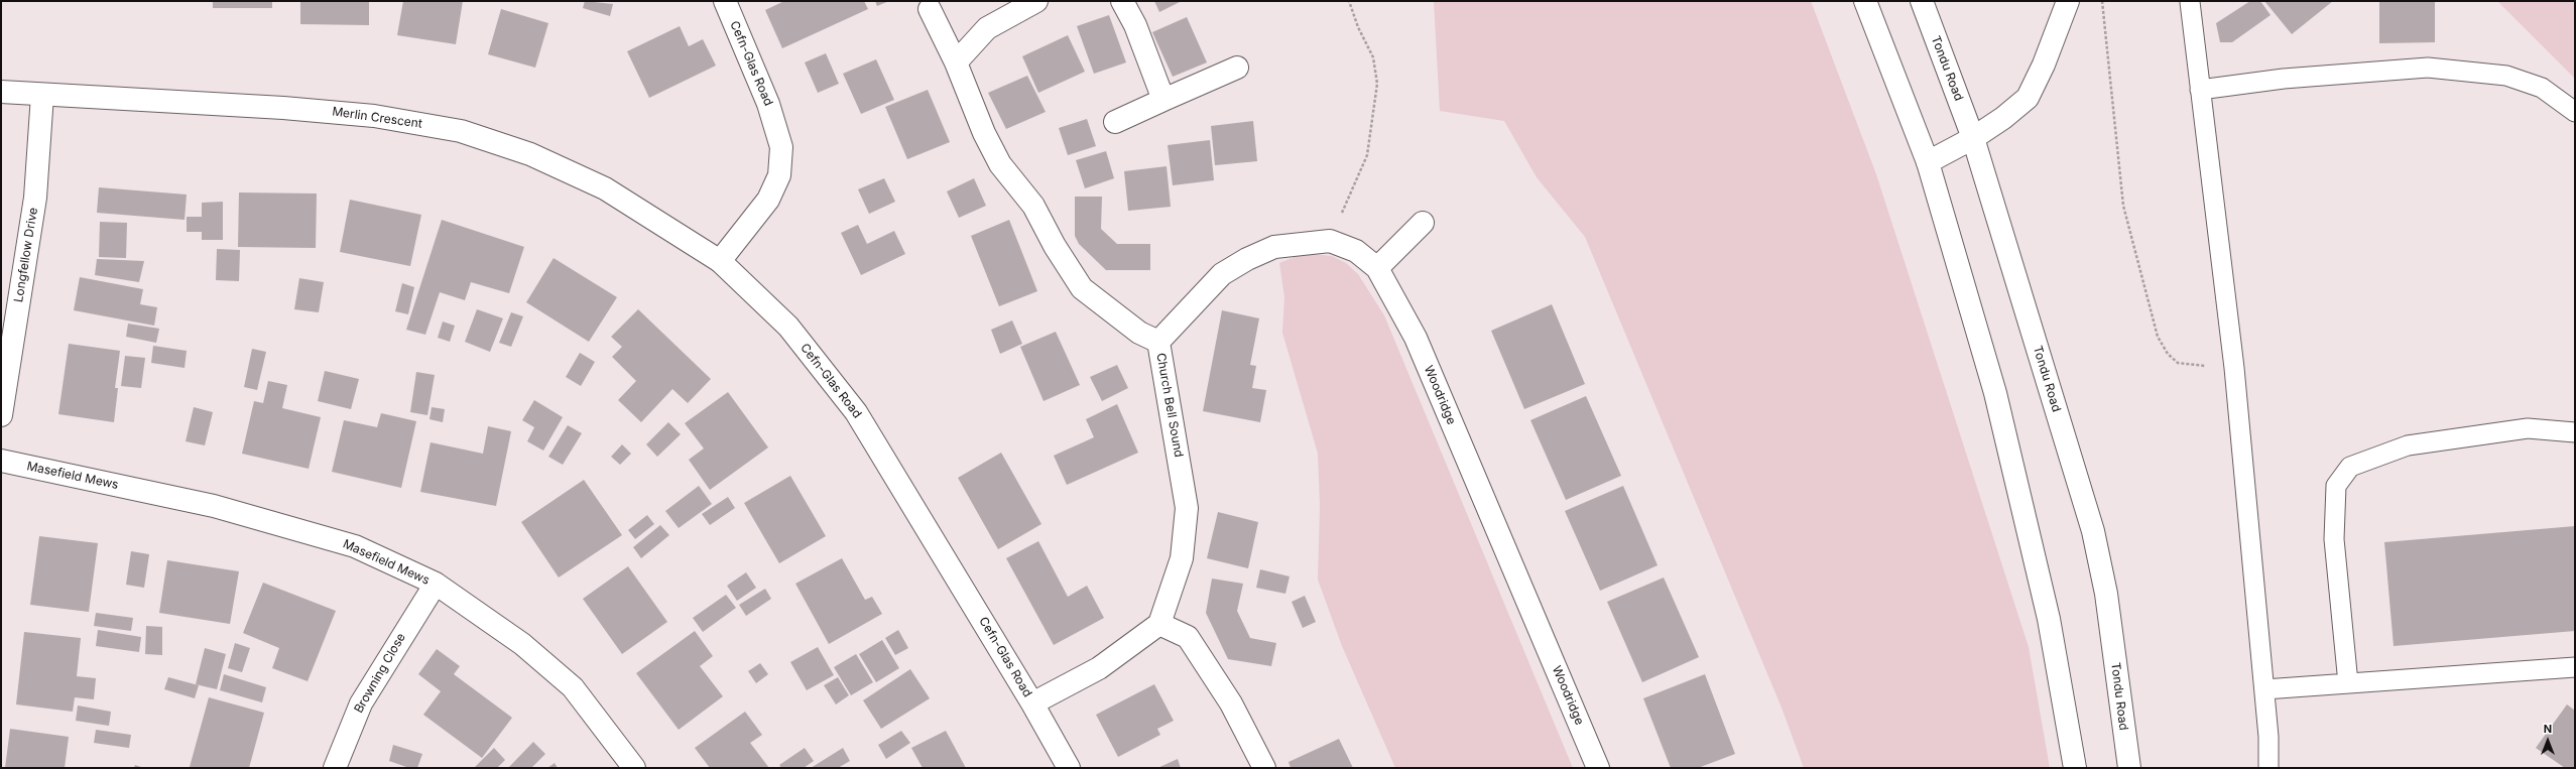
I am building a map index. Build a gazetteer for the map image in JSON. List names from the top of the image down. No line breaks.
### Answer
{"streets":{"street":["Cefn-Glas Road","Tondu Road","Merlin Crescent","Longfellow Drive","Woodridge","Church Bell Sound","Masefield Mews","Browning Close"]},"crossings":[["Cefn-Glas Road","Merlin Crescent"],["Merlin Crescent","Longfellow Drive"],["Woodridge","Church Bell Sound"],["Masefield Mews","Browning Close"]],"north":"top"}
